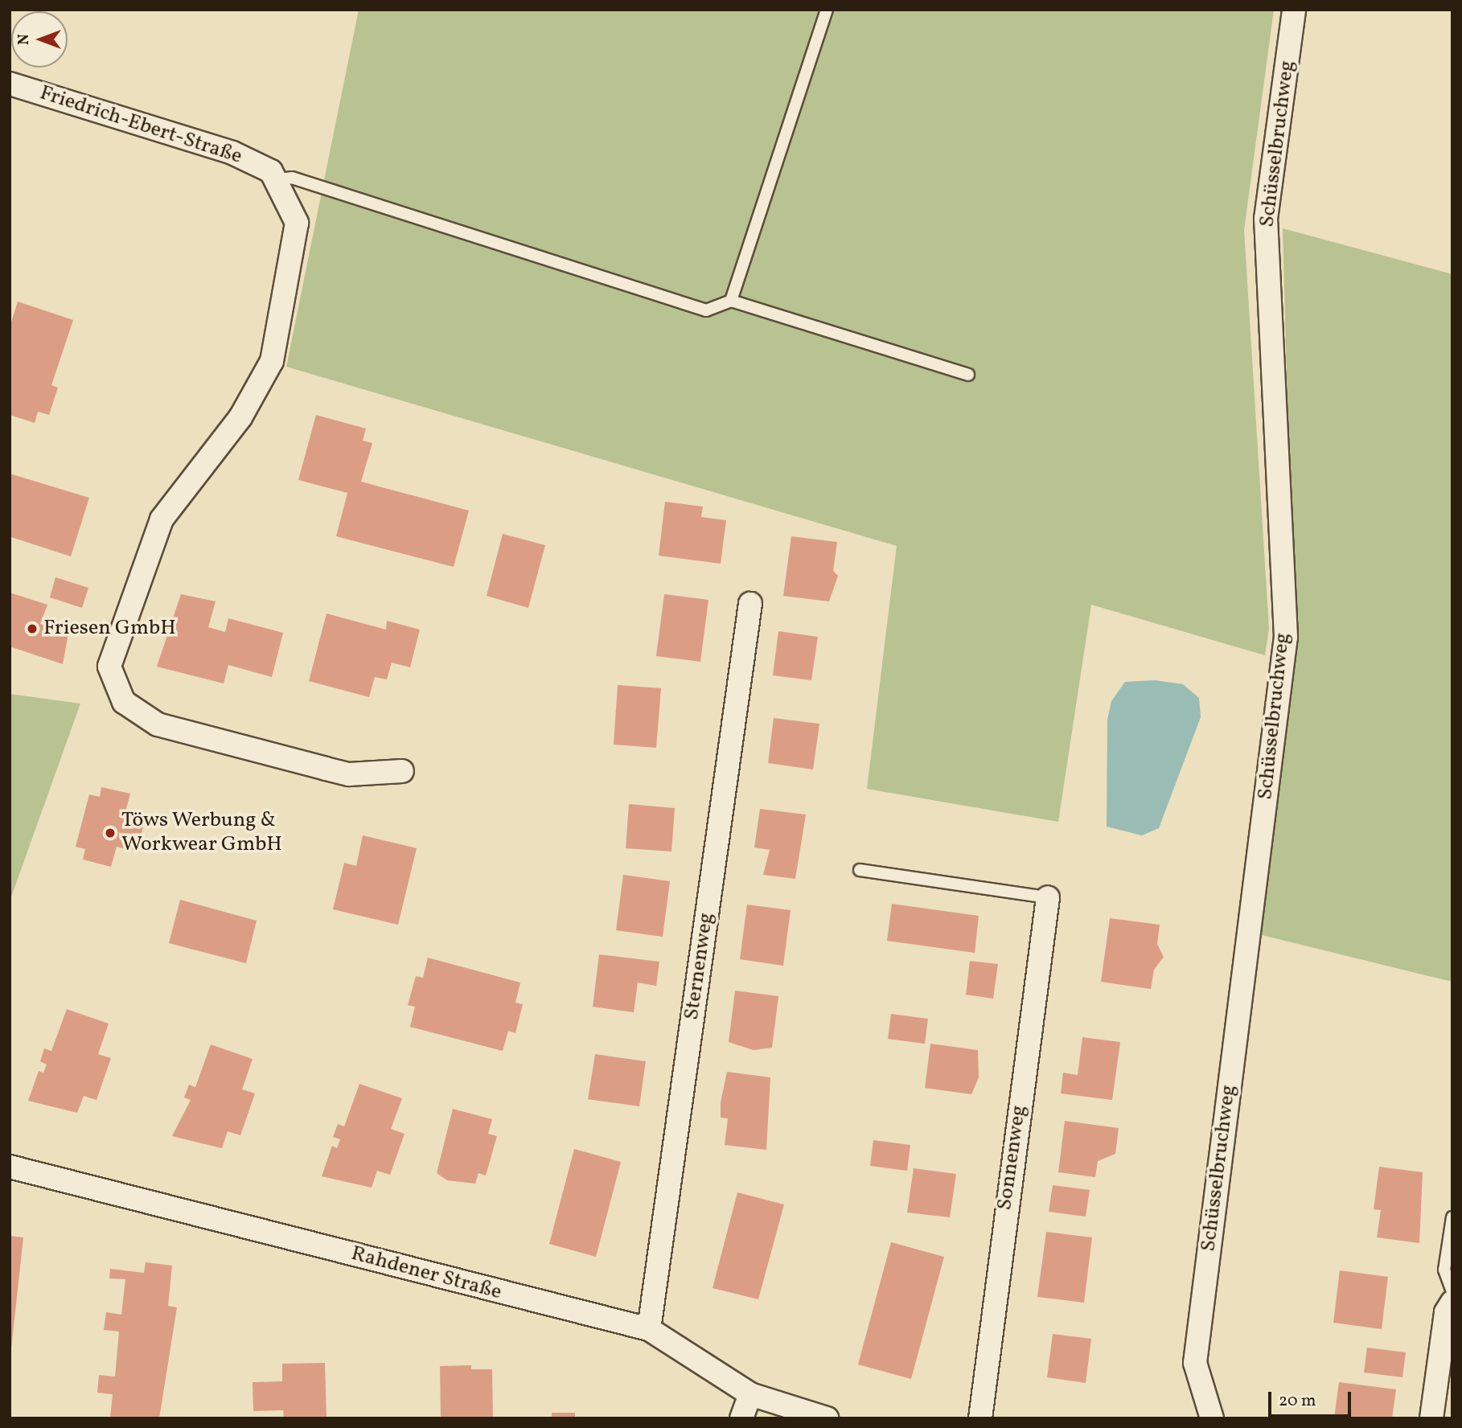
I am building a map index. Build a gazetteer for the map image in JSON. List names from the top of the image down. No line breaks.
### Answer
{"streets":{"street":["Friedrich-Ebert-Straße","Schüsselbruchweg","Sternenweg","Sonnenweg","Rahdener Straße"]},"crossings":[["Sternenweg","Rahdener Straße"]],"places":["Friesen GmbH","Töws Werbung & Workwear GmbH"],"scale_bar":"20 m","north":"left"}
